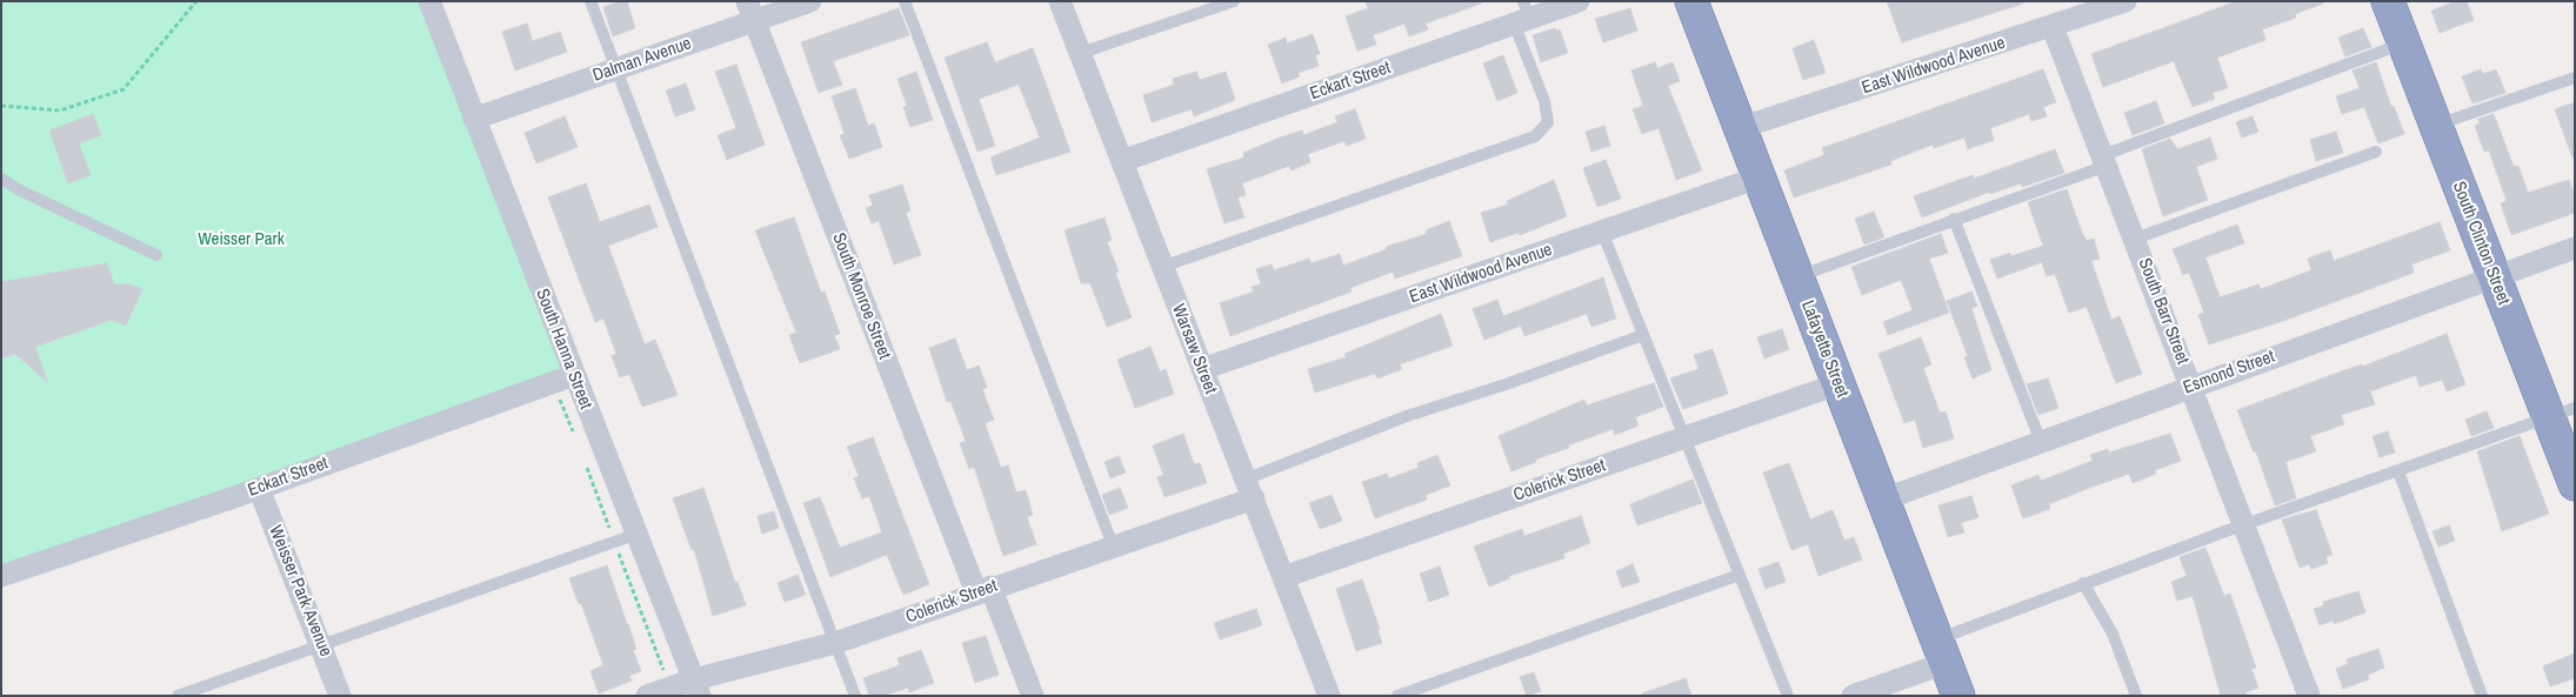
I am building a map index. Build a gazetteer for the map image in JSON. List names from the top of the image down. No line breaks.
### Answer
{"streets":{"highway":["South Clinton Street","Lafayette Street"],"street":["Dalman Avenue","East Wildwood Avenue","Eckart Street","South Monroe Street","South Barr Street","South Hanna Street","Warsaw Street","Esmond Street","Colerick Street","Weisser Park Avenue"]},"crossings":[["Dalman Avenue","South Monroe Street"],["Dalman Avenue","South Hanna Street"],["East Wildwood Avenue","South Barr Street"],["East Wildwood Avenue","Warsaw Street"],["East Wildwood Avenue","Lafayette Street"],["Eckart Street","South Hanna Street"],["Eckart Street","Warsaw Street"],["Eckart Street","Weisser Park Avenue"],["South Clinton Street","Esmond Street"],["South Monroe Street","Colerick Street"],["South Barr Street","Esmond Street"],["South Hanna Street","Colerick Street"],["Warsaw Street","Colerick Street"],["Lafayette Street","Esmond Street"],["Lafayette Street","Colerick Street"]],"parks":["Weisser Park"]}
